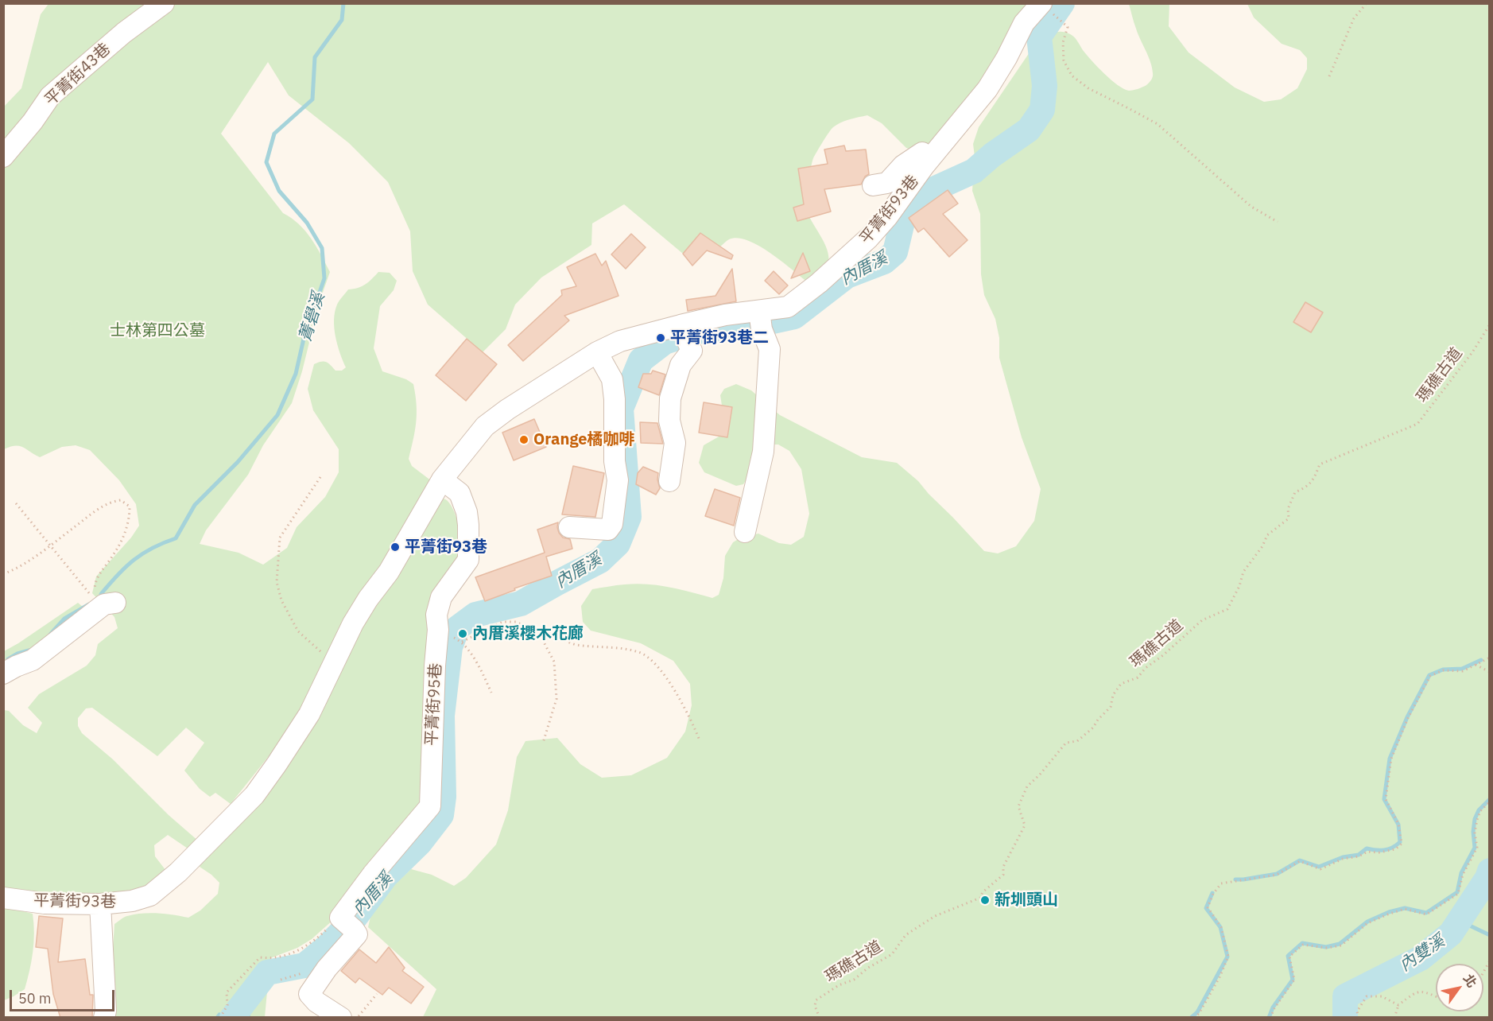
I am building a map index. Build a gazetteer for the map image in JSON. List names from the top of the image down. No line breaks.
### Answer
{"streets":{"street":["平菁街43巷","平菁街93巷","平菁街95巷"],"path":["瑪礁古道"]},"crossings":[["平菁街93巷","平菁街95巷"]],"water":["內厝溪","菁礐溪","內雙溪"],"parks":["士林第四公墓"],"places":["平菁街93巷二","Orange橘咖啡","平菁街93巷","內厝溪櫻木花廊","新圳頭山"],"scale_bar":"50 m","north":"top right"}
